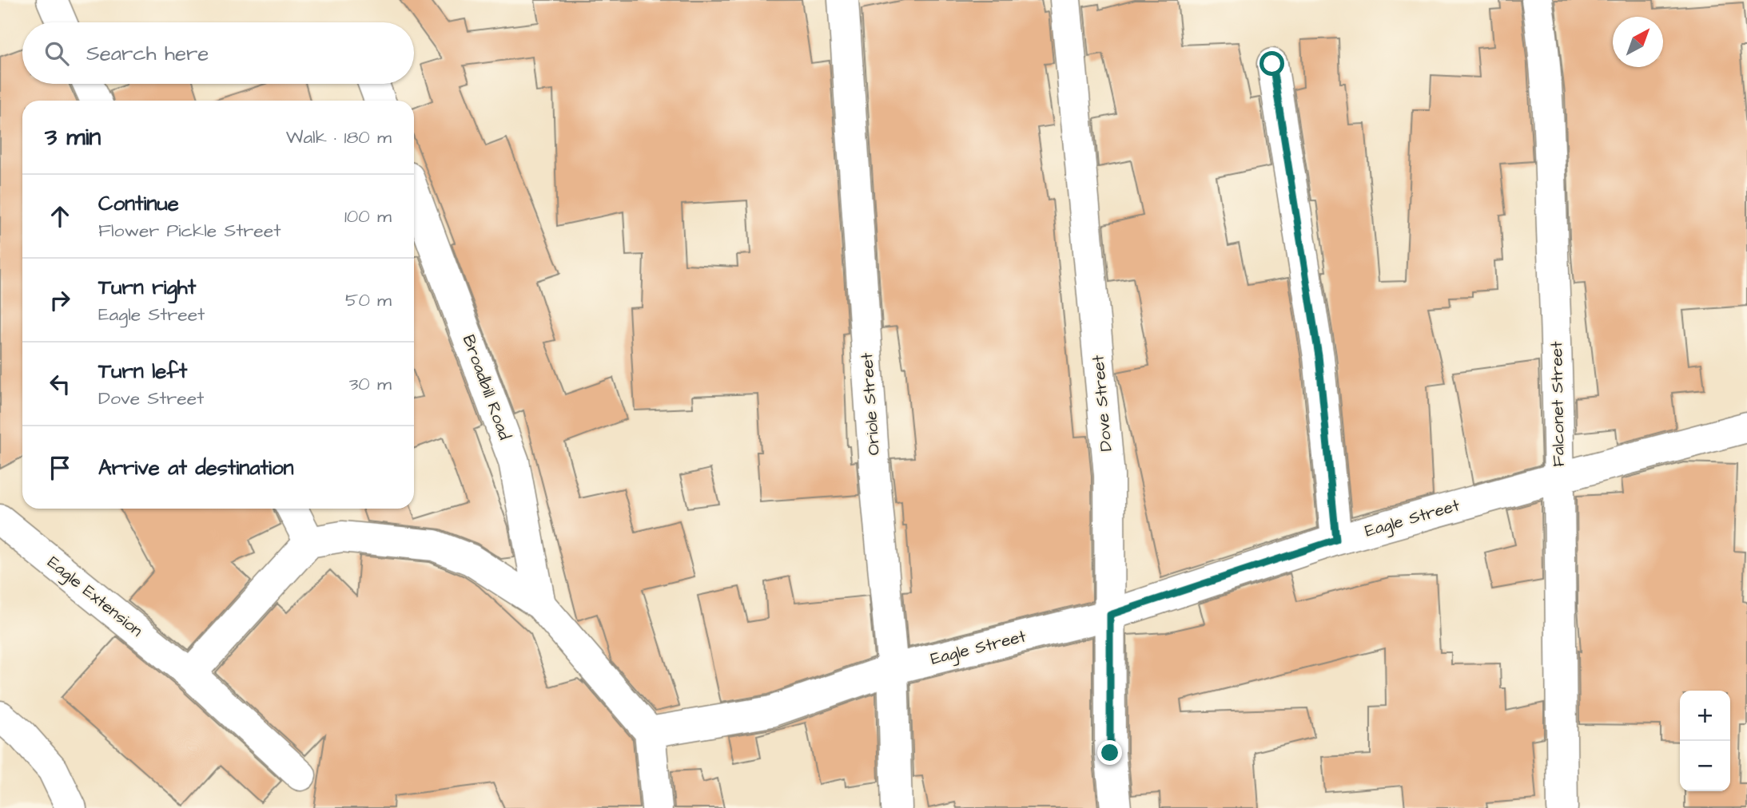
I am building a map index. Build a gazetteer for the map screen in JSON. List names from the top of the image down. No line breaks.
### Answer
{"streets":{"street":["Broadbill Road","Dove Street","Oriole Street","Falconet Street","Eagle Street","Eagle Extension"]},"crossings":[["Dove Street","Eagle Street"],["Oriole Street","Eagle Street"],["Falconet Street","Eagle Street"]],"north":"top right","page":{"search":"Search here","heading":["3 min","Walk · 180 m"],"list":[["Continue","Flower Pickle Street","100 m"],["Turn right","Eagle Street","50 m"],["Turn left","Dove Street","30 m"],"Arrive at destination"],"map_buttons":["+","−"]}}
